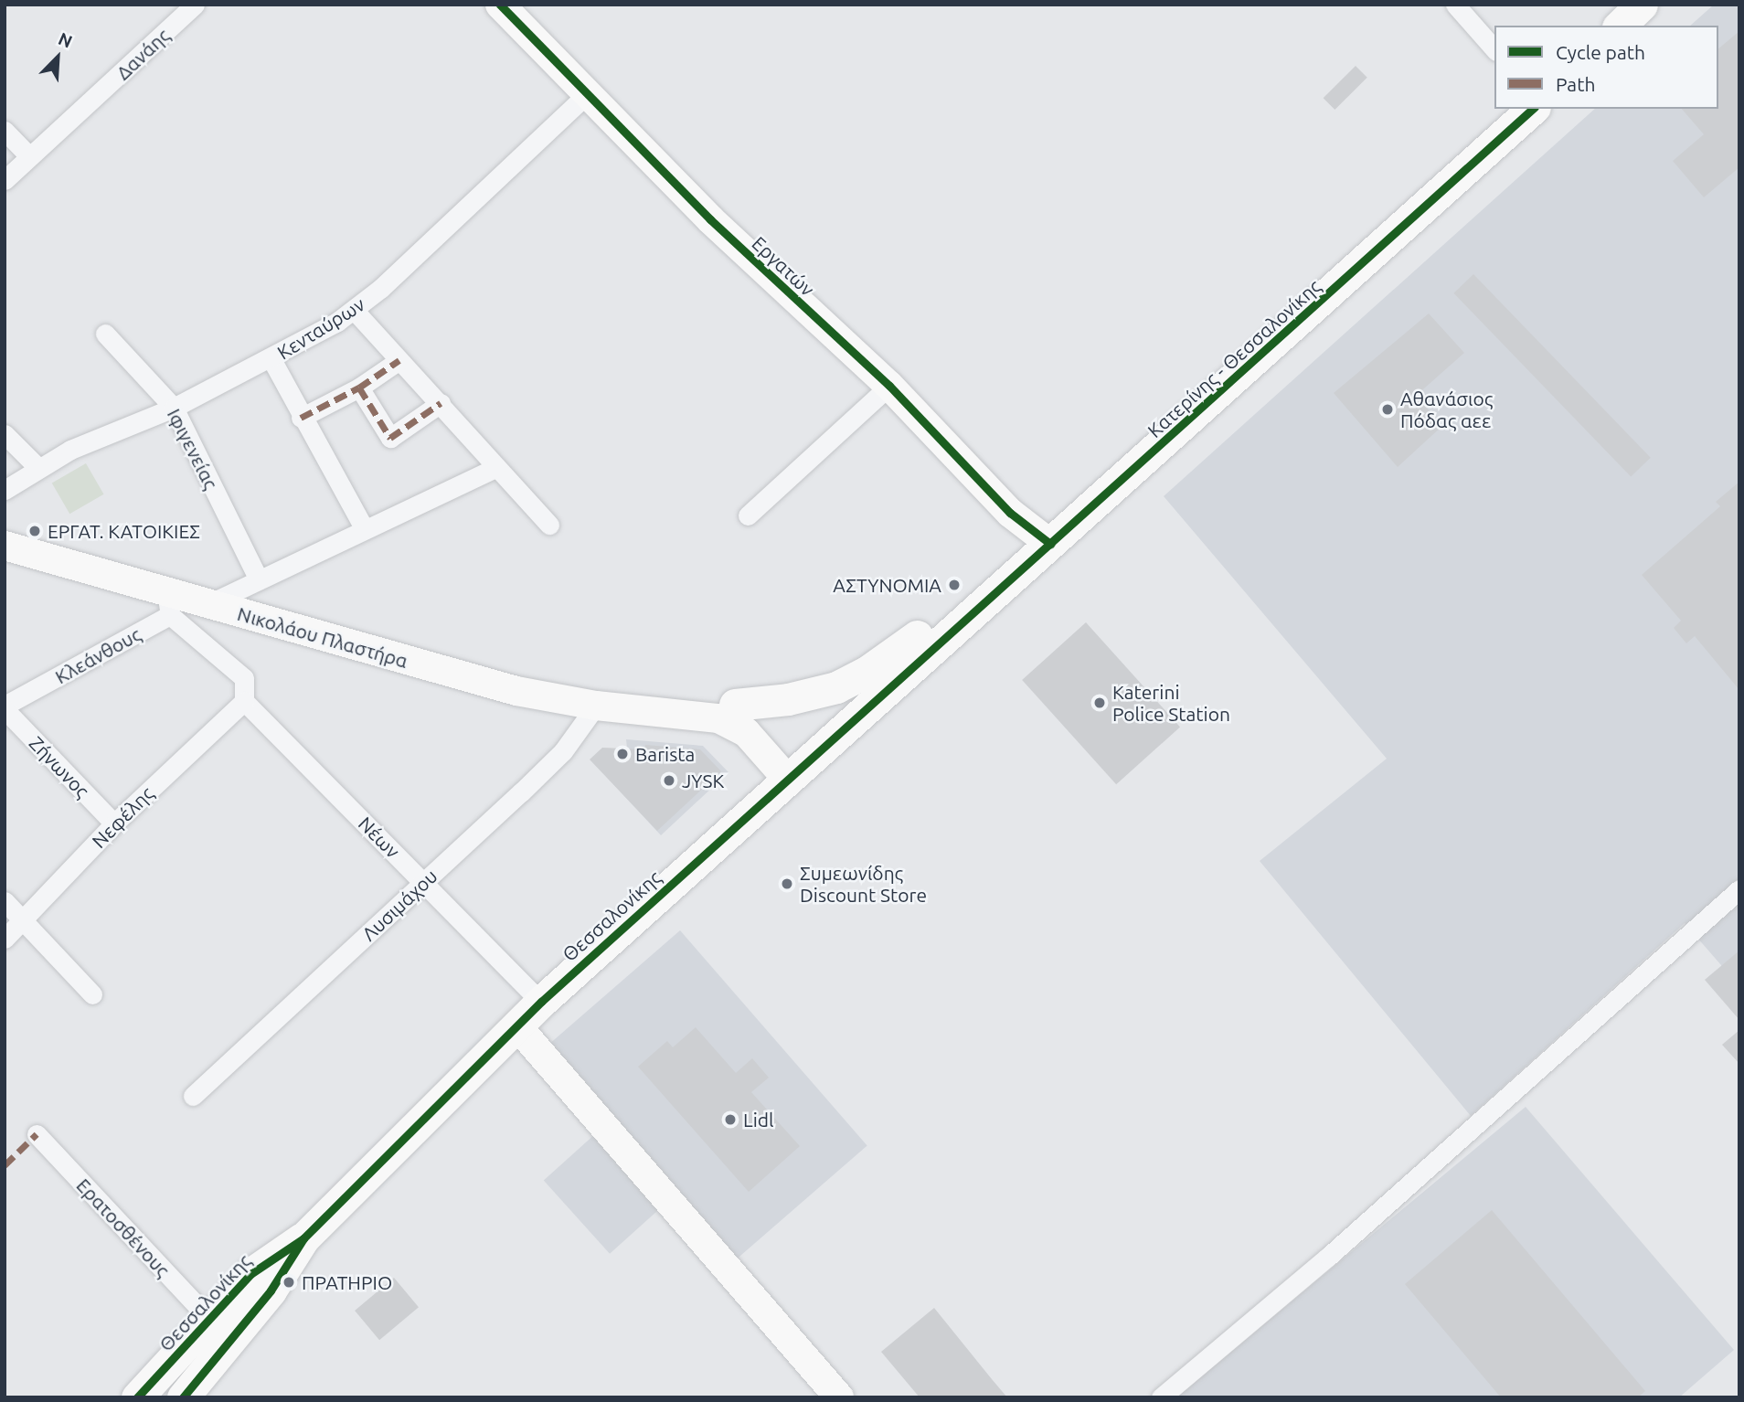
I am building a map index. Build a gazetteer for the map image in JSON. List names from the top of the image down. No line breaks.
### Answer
{"streets":{"main road":["Κατερίνης - Θεσσαλονίκης","Θεσσαλονίκης"],"street":["Δανάης","Εργατών","Κενταύρων","Ιφιγενείας","Νικολάου Πλαστήρα","Κλεάνθους","Ζήνωνος","Νεφέλης","Νέων","Λυσιμάχου","Ερατοσθένους"]},"crossings":[["Εργατών","Κενταύρων"],["Εργατών","Κατερίνης - Θεσσαλονίκης"],["Κενταύρων","Ιφιγενείας"],["Κατερίνης - Θεσσαλονίκης","Θεσσαλονίκης"],["Νικολάου Πλαστήρα","Κλεάνθους"],["Νικολάου Πλαστήρα","Λυσιμάχου"],["Νικολάου Πλαστήρα","Θεσσαλονίκης"],["Κλεάνθους","Ζήνωνος"],["Ζήνωνος","Νεφέλης"],["Νεφέλης","Νέων"],["Νέων","Λυσιμάχου"],["Νέων","Θεσσαλονίκης"],["Θεσσαλονίκης","Ερατοσθένους"]],"places":["Αθανάσιος Πόδας αεε","ΕΡΓΑΤ. ΚΑΤΟΙΚΙΕΣ","ΑΣΤΥΝΟΜΙΑ","Katerini Police Station","Barista","JYSK","Συμεωνίδης Discount Store","Lidl","ΠΡΑΤΗΡΙΟ"],"legend":["Cycle path","Path"],"north":"top right"}
